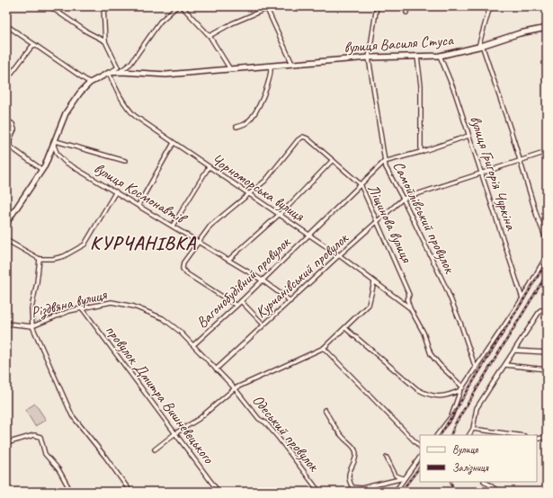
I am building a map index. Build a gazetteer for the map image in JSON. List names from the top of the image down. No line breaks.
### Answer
{"streets":{"main road":["вулиця Василя Стуса"],"street":["вулиця Григорія Чуркіна","Чорноморська вулиця","вулиця Космонавтів","Самойлівський провулок","Ліщинова вулиця","Курчанівський провулок","Вагонобудівний провулок","Різдвяна вулиця","провулок Дмитра Вишневецького","Одеський провулок"]},"crossings":[["вулиця Василя Стуса","вулиця Григорія Чуркіна"],["вулиця Василя Стуса","Чорноморська вулиця"],["вулиця Василя Стуса","Самойлівський провулок"],["вулиця Григорія Чуркіна","Вагонобудівний провулок"],["Чорноморська вулиця","Ліщинова вулиця"],["Чорноморська вулиця","Курчанівський провулок"],["Чорноморська вулиця","Вагонобудівний провулок"],["вулиця Космонавтів","Ліщинова вулиця"],["вулиця Космонавтів","Курчанівський провулок"],["вулиця Космонавтів","Вагонобудівний провулок"],["Самойлівський провулок","Курчанівський провулок"],["Самойлівський провулок","Вагонобудівний провулок"],["Ліщинова вулиця","Курчанівський провулок"],["Ліщинова вулиця","Вагонобудівний провулок"],["Курчанівський провулок","Різдвяна вулиця"],["Вагонобудівний провулок","Різдвяна вулиця"],["Різдвяна вулиця","провулок Дмитра Вишневецького"],["Різдвяна вулиця","Одеський провулок"]],"districts":["КУРЧАНІВКА"],"legend":["Вулиця","Залізниця"]}
